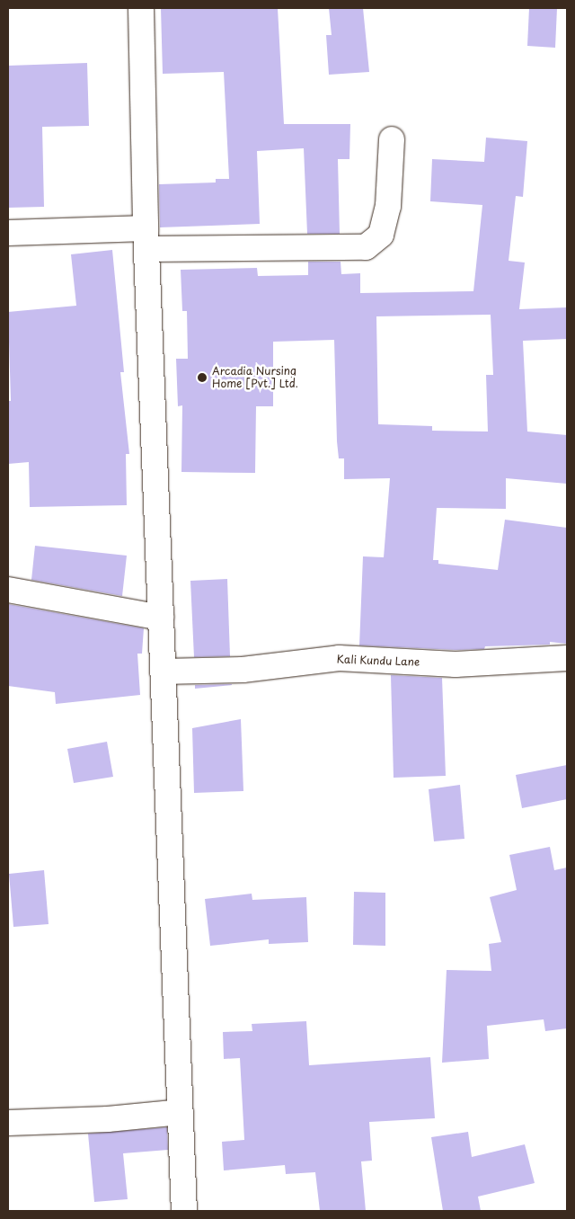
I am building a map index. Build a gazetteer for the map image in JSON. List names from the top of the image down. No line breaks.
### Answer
{"streets":{"street":["Kali Kundu Lane"]},"places":["Arcadia Nursing Home [Pvt.] Ltd."]}
